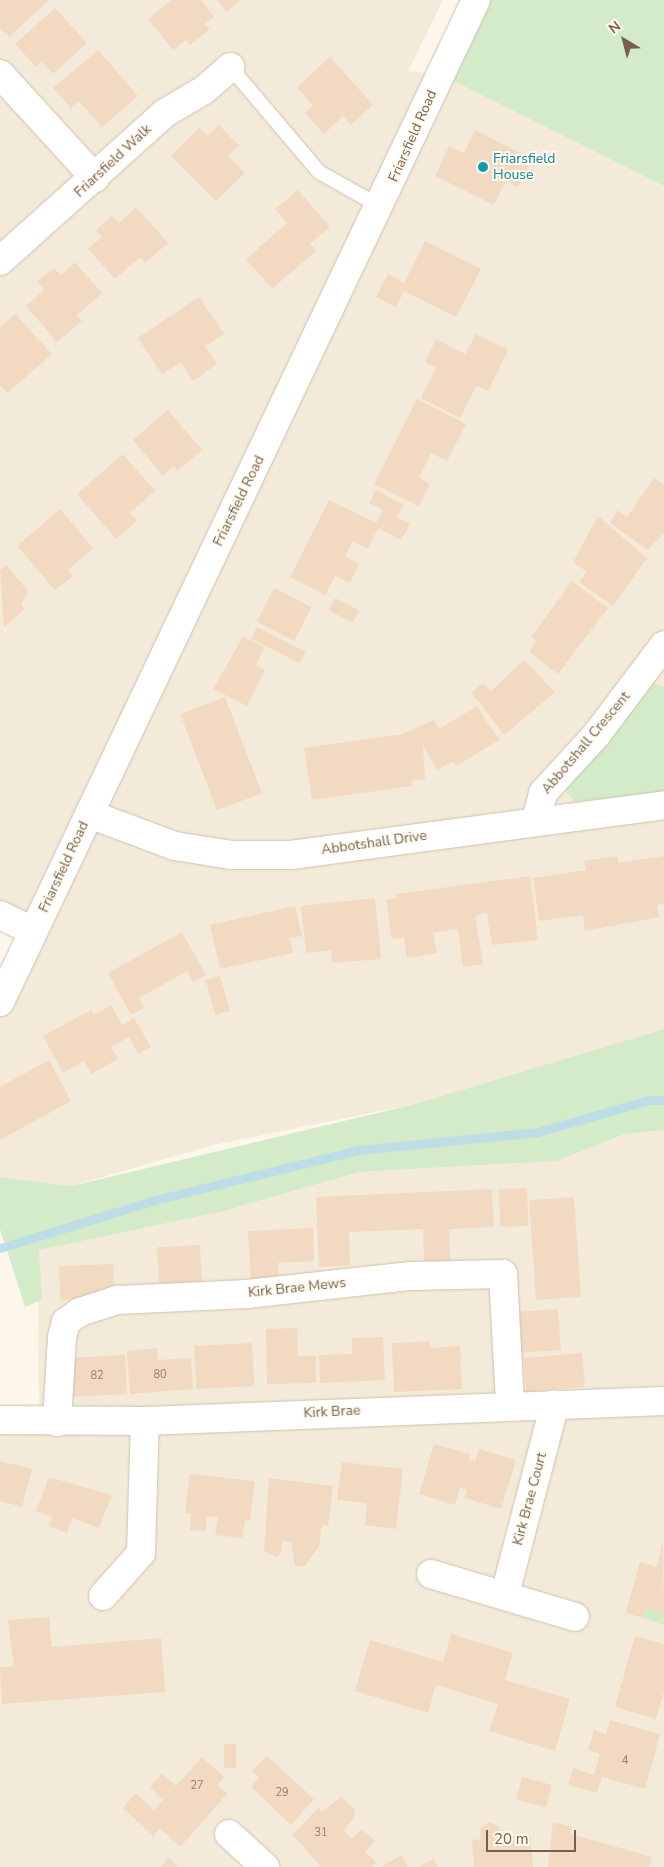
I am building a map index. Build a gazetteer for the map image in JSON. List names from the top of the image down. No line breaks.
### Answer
{"streets":{"street":["Friarsfield Road","Friarsfield Walk","Abbotshall Crescent","Abbotshall Drive","Kirk Brae Mews","Kirk Brae","Kirk Brae Court"]},"crossings":[["Friarsfield Road","Abbotshall Drive"],["Abbotshall Crescent","Abbotshall Drive"],["Kirk Brae Mews","Kirk Brae"],["Kirk Brae","Kirk Brae Court"]],"places":["Friarsfield House"],"house_numbers":["80","82","4","27","29","31"],"scale_bar":"20 m","north":"top left"}
